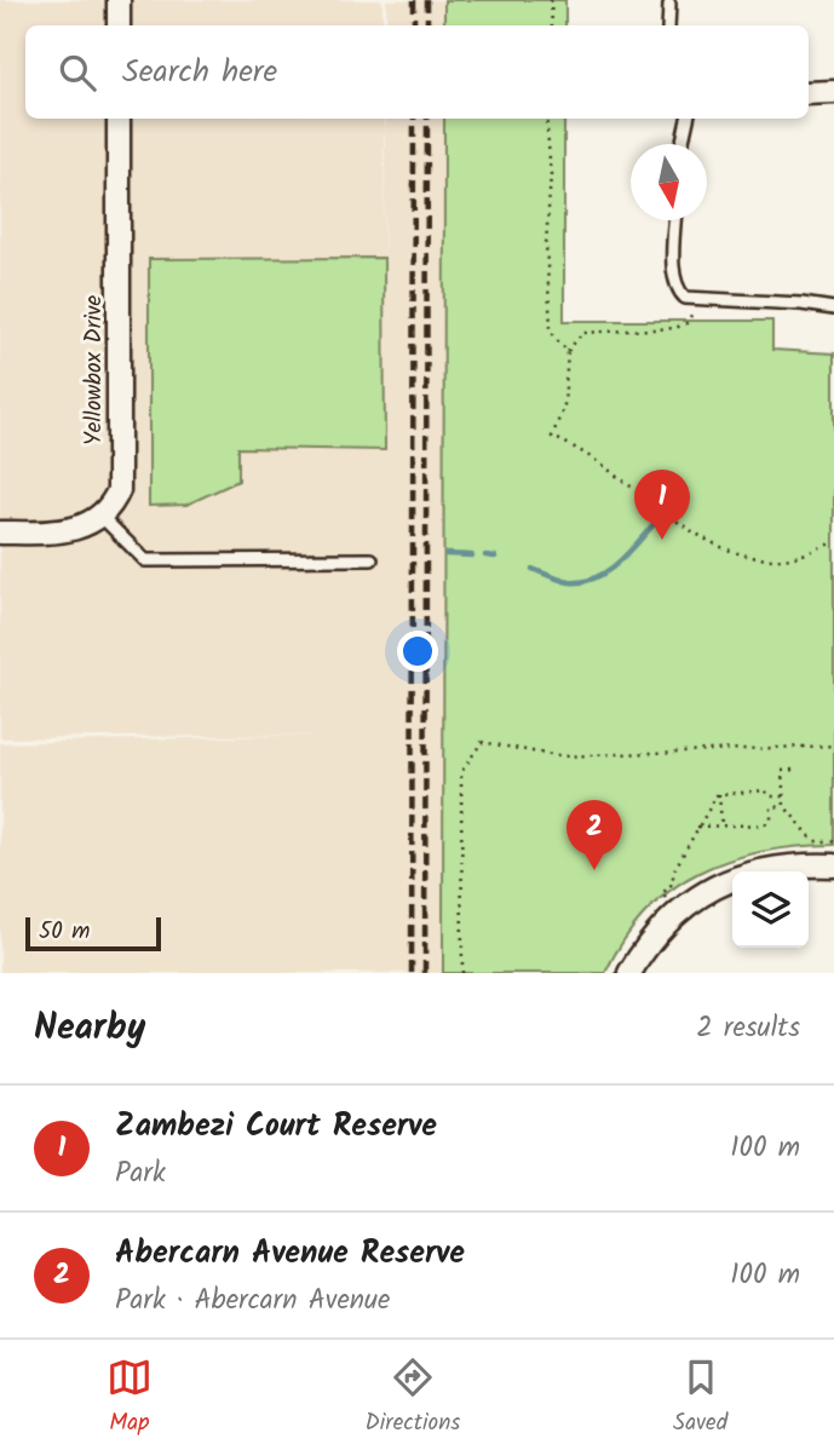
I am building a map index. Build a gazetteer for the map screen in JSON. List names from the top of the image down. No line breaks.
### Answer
{"streets":{"street":["Yellowbox Drive"]},"scale_bar":"50 m","north":"bottom","page":{"search":"Search here","pins":["1","2"],"scale":"50 m","heading":["Nearby","2 results"],"list":[{"mark":"1","name":"Zambezi Court Reserve","note":"Park","value":"100 m"},{"mark":"2","name":"Abercarn Avenue Reserve","note":"Park · Abercarn Avenue","value":"100 m"}],"nav":["Map","Directions","Saved"]}}
